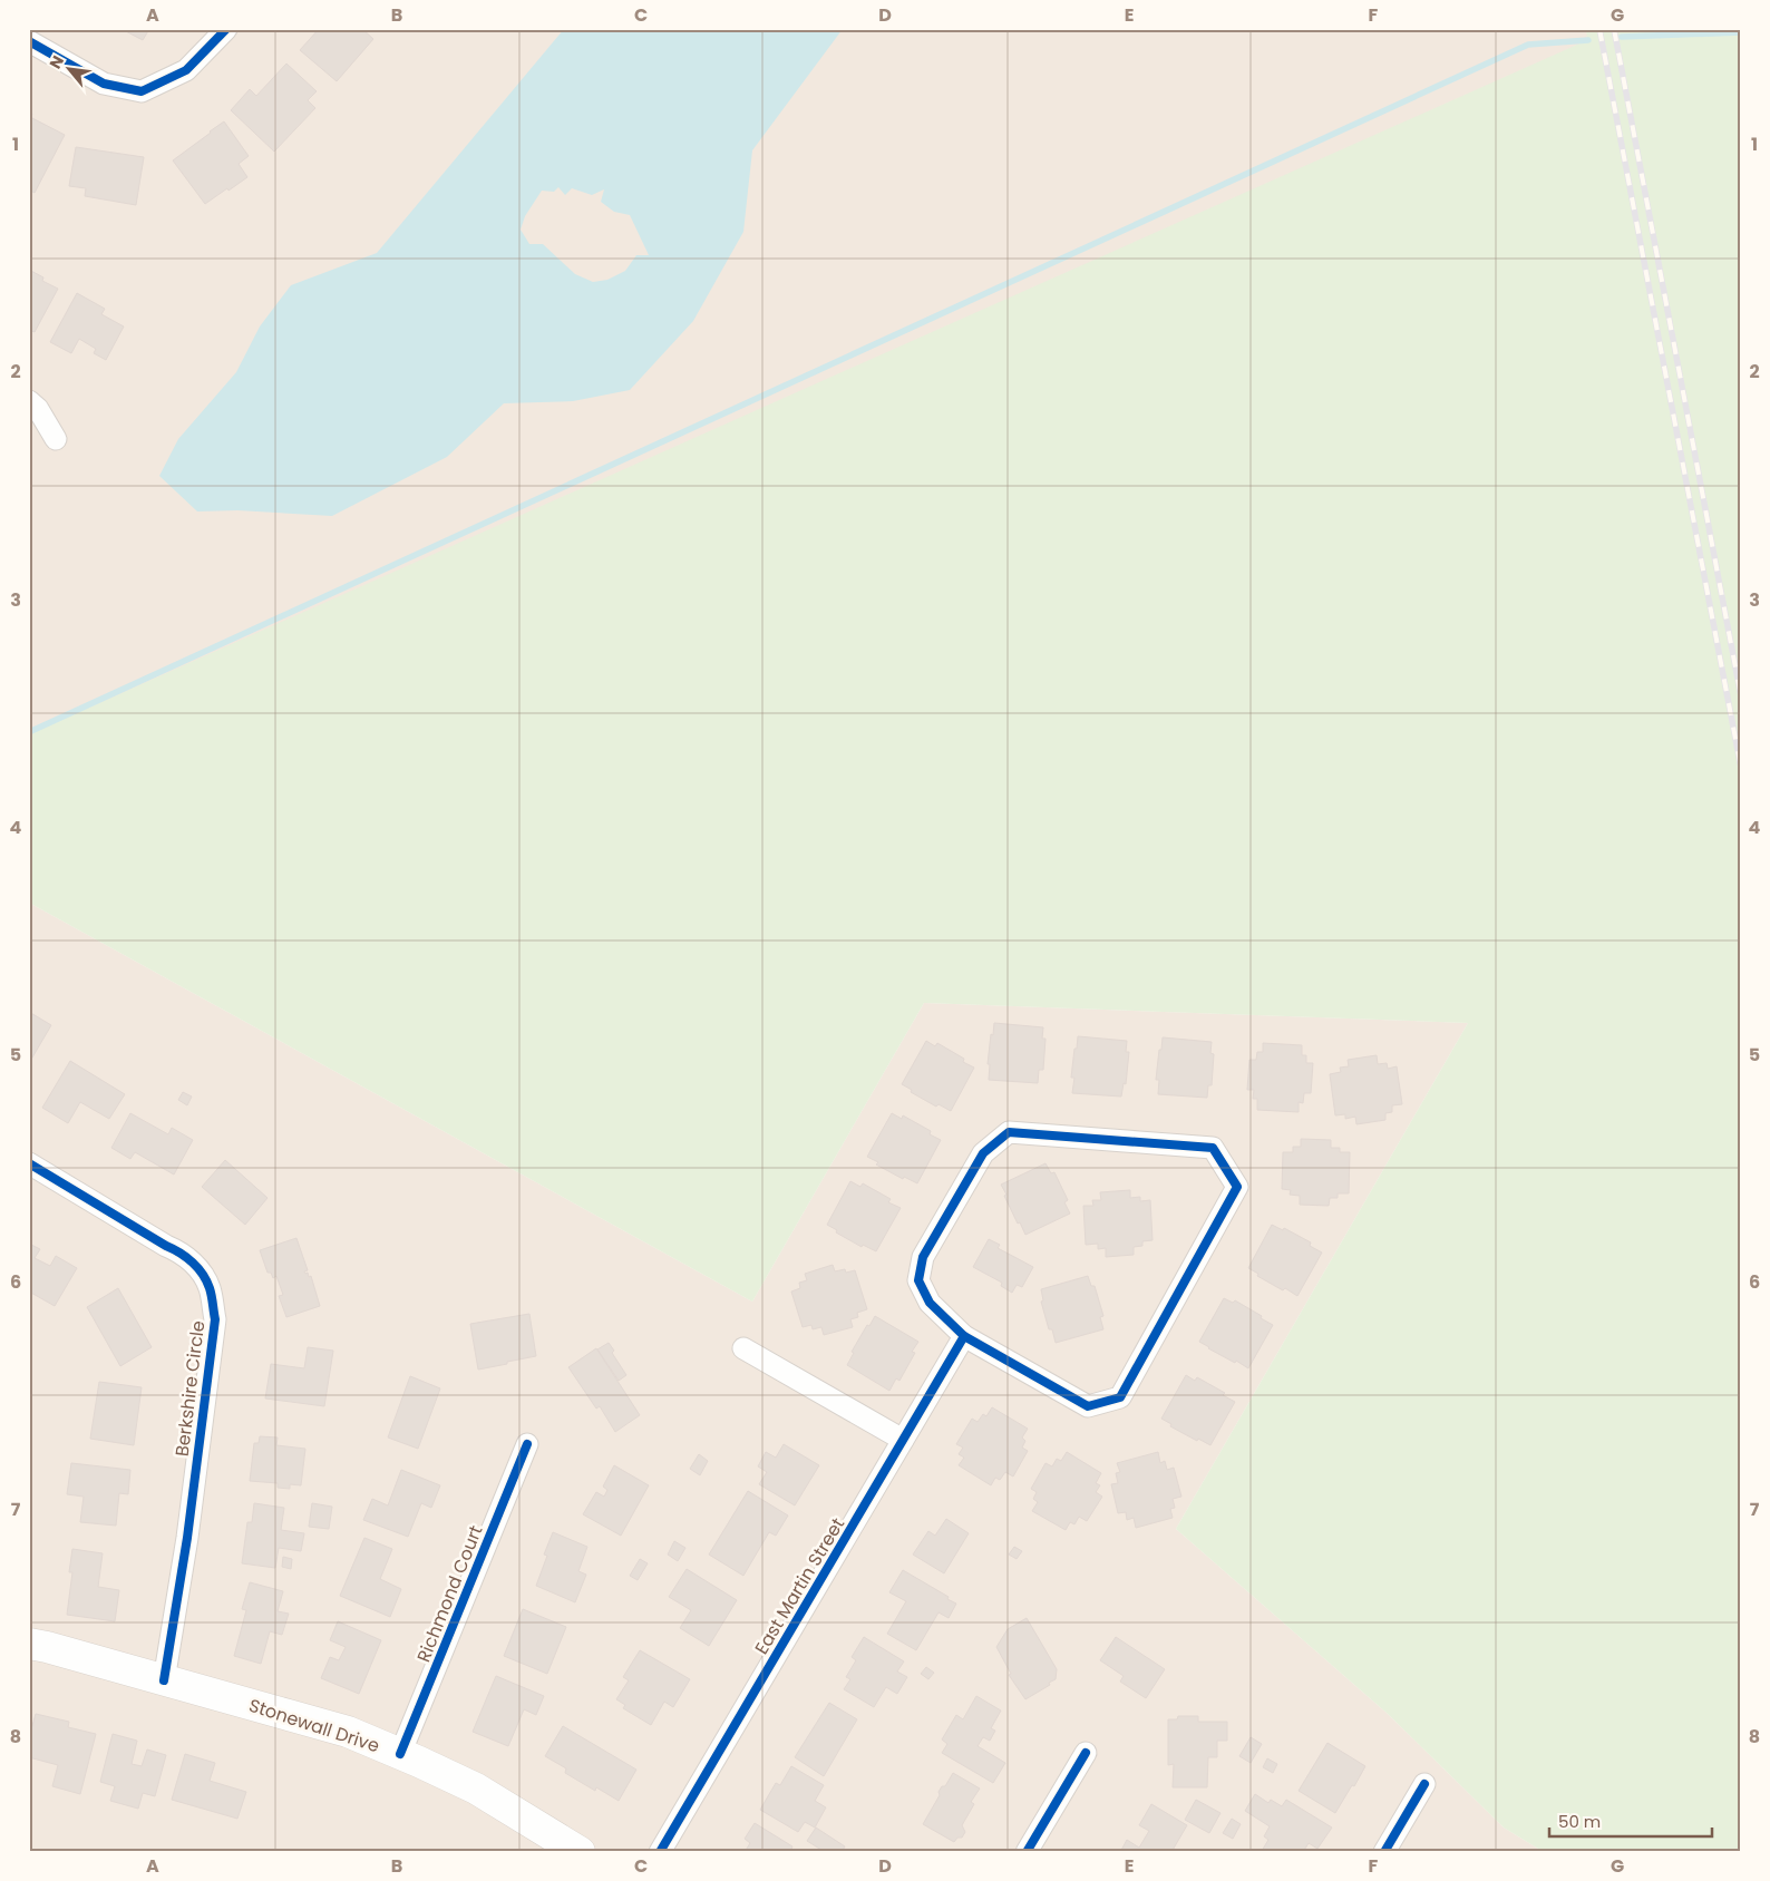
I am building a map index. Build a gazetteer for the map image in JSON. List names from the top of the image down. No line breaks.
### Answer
{"streets":{"street":["Berkshire Circle","East Martin Street","Richmond Court","Stonewall Drive"]},"crossings":[["Berkshire Circle","Stonewall Drive"],["Richmond Court","Stonewall Drive"]],"scale_bar":"50 m","north":"top left","grid":{"columns":["A","B","C","D","E","F","G"],"rows":["1","2","3","4","5","6","7","8"]}}
